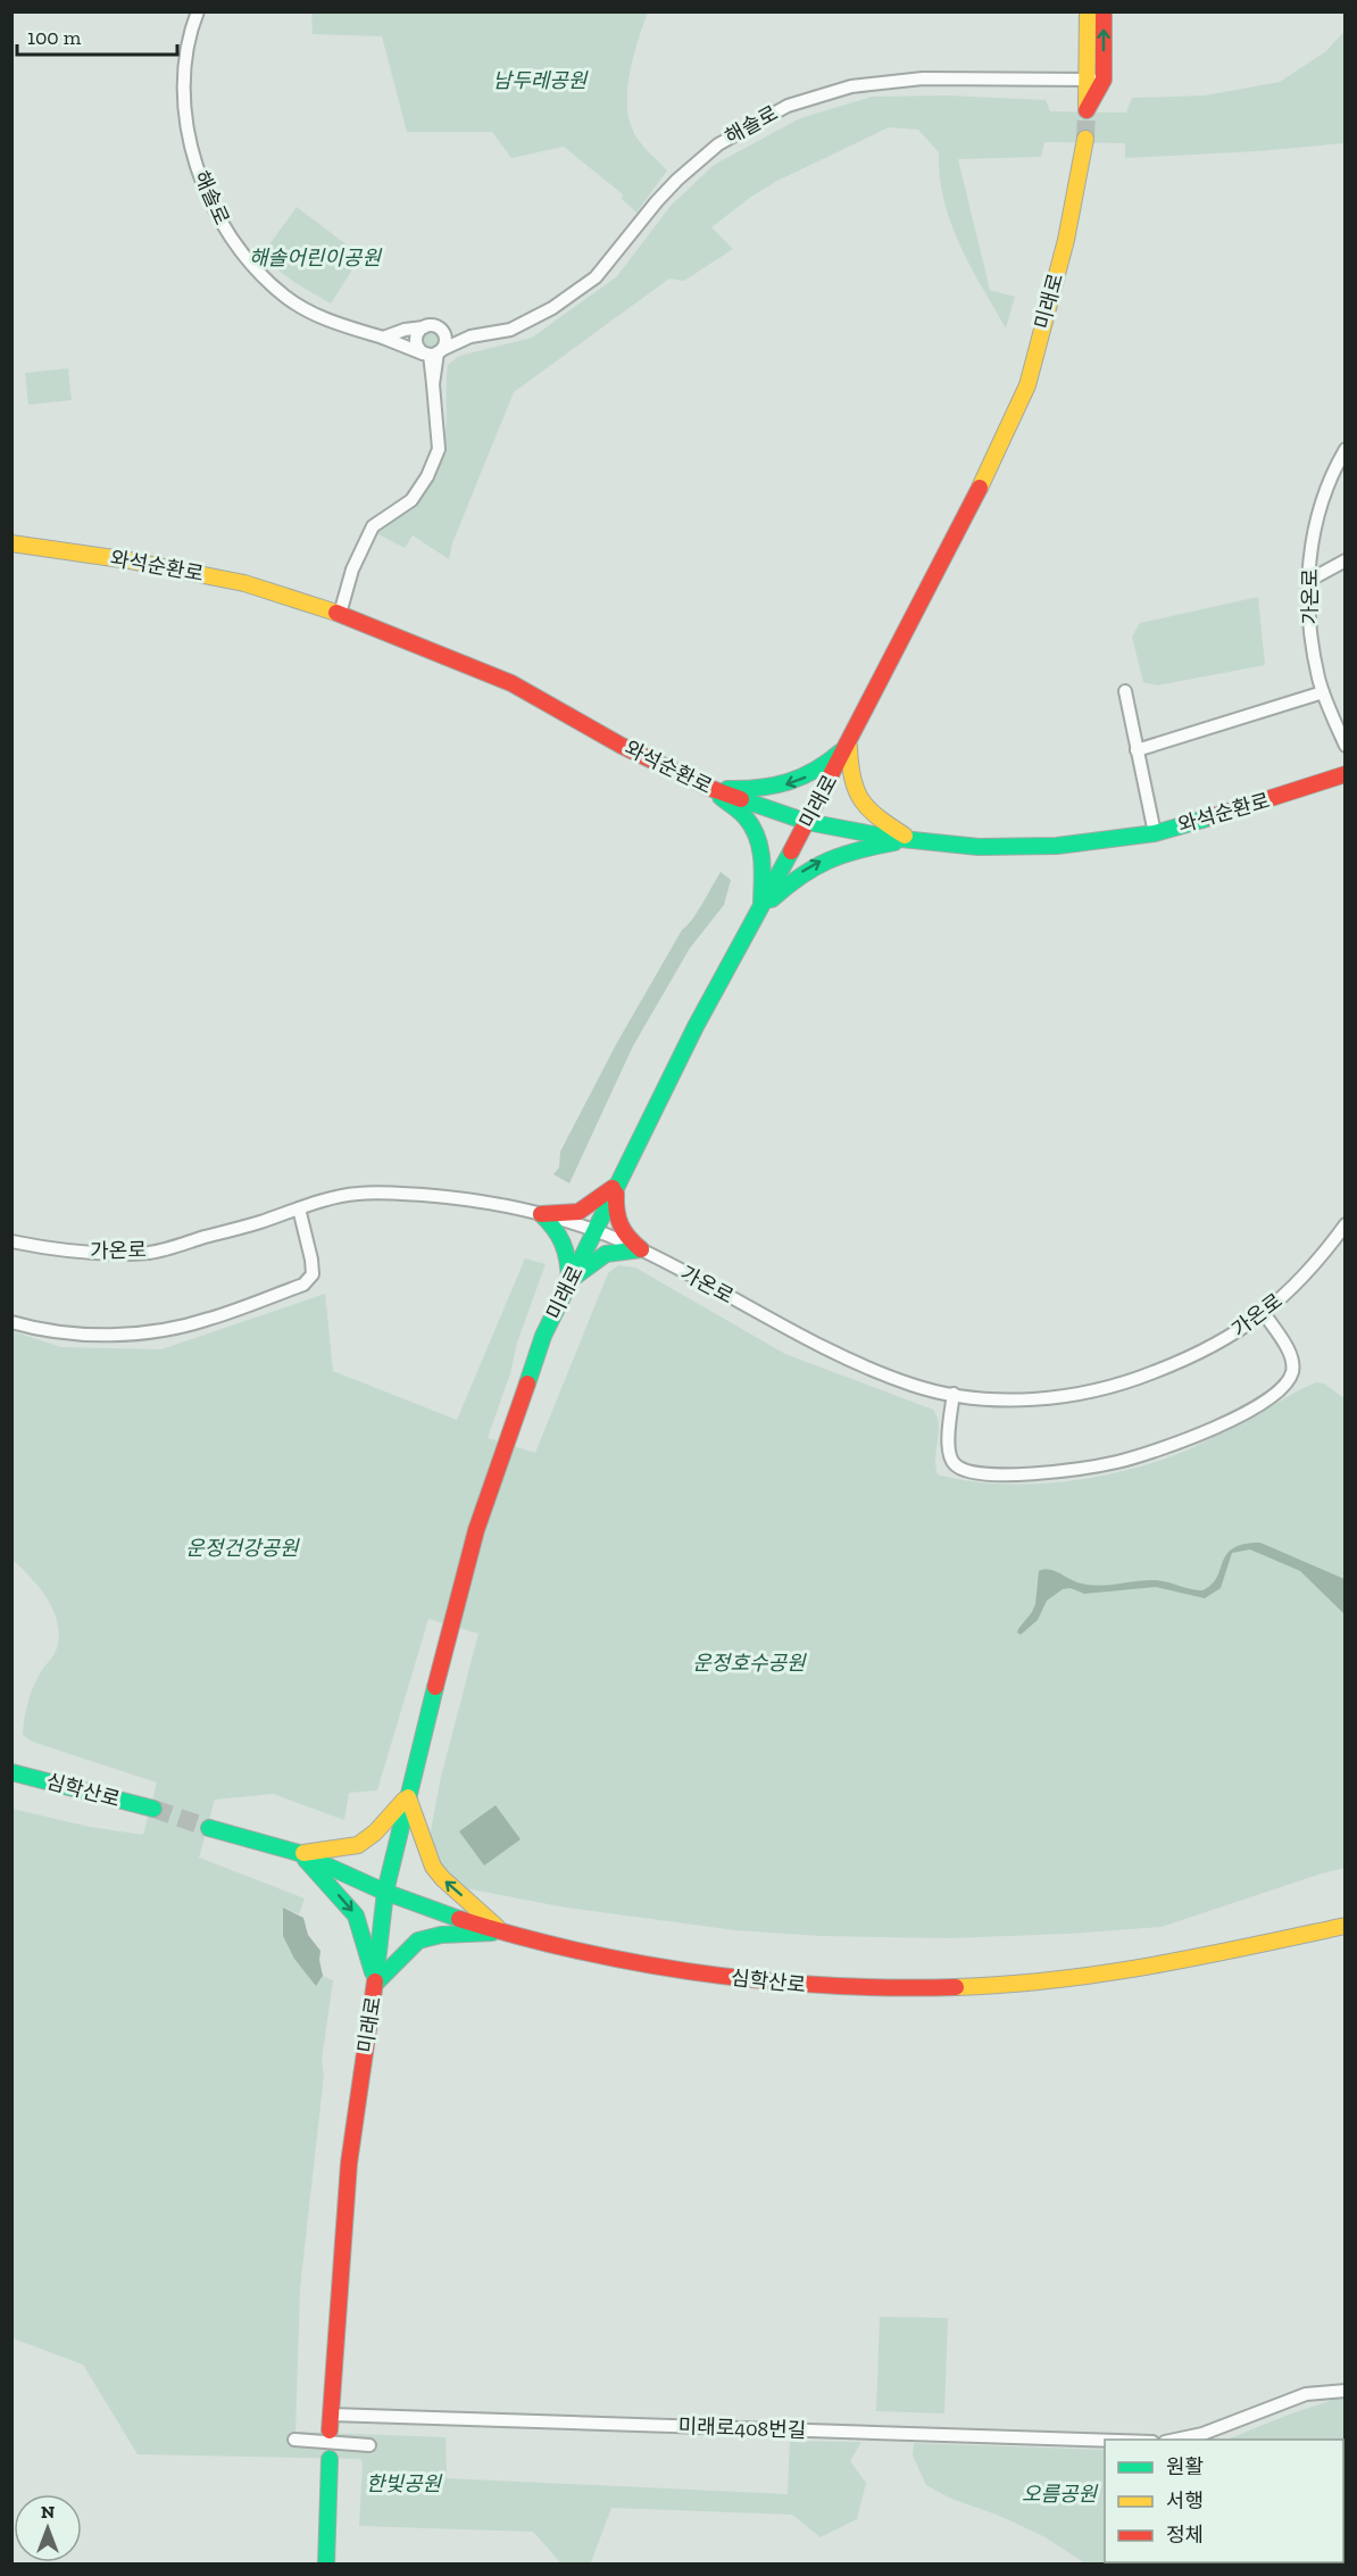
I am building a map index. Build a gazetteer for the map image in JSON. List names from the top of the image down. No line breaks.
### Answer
{"streets":{"main road":["미래로","와석순환로","심학산로"],"street":["해솔로","가온로","미래로408번길"]},"crossings":[["미래로","와석순환로"],["미래로","가온로"],["미래로","심학산로"],["미래로","미래로408번길"]],"parks":["남두레공원","해솔어린이공원","운정건강공원","운정호수공원","한빛공원","오름공원"],"legend":["원활","서행","정체"],"scale_bar":"100 m","north":"top"}
